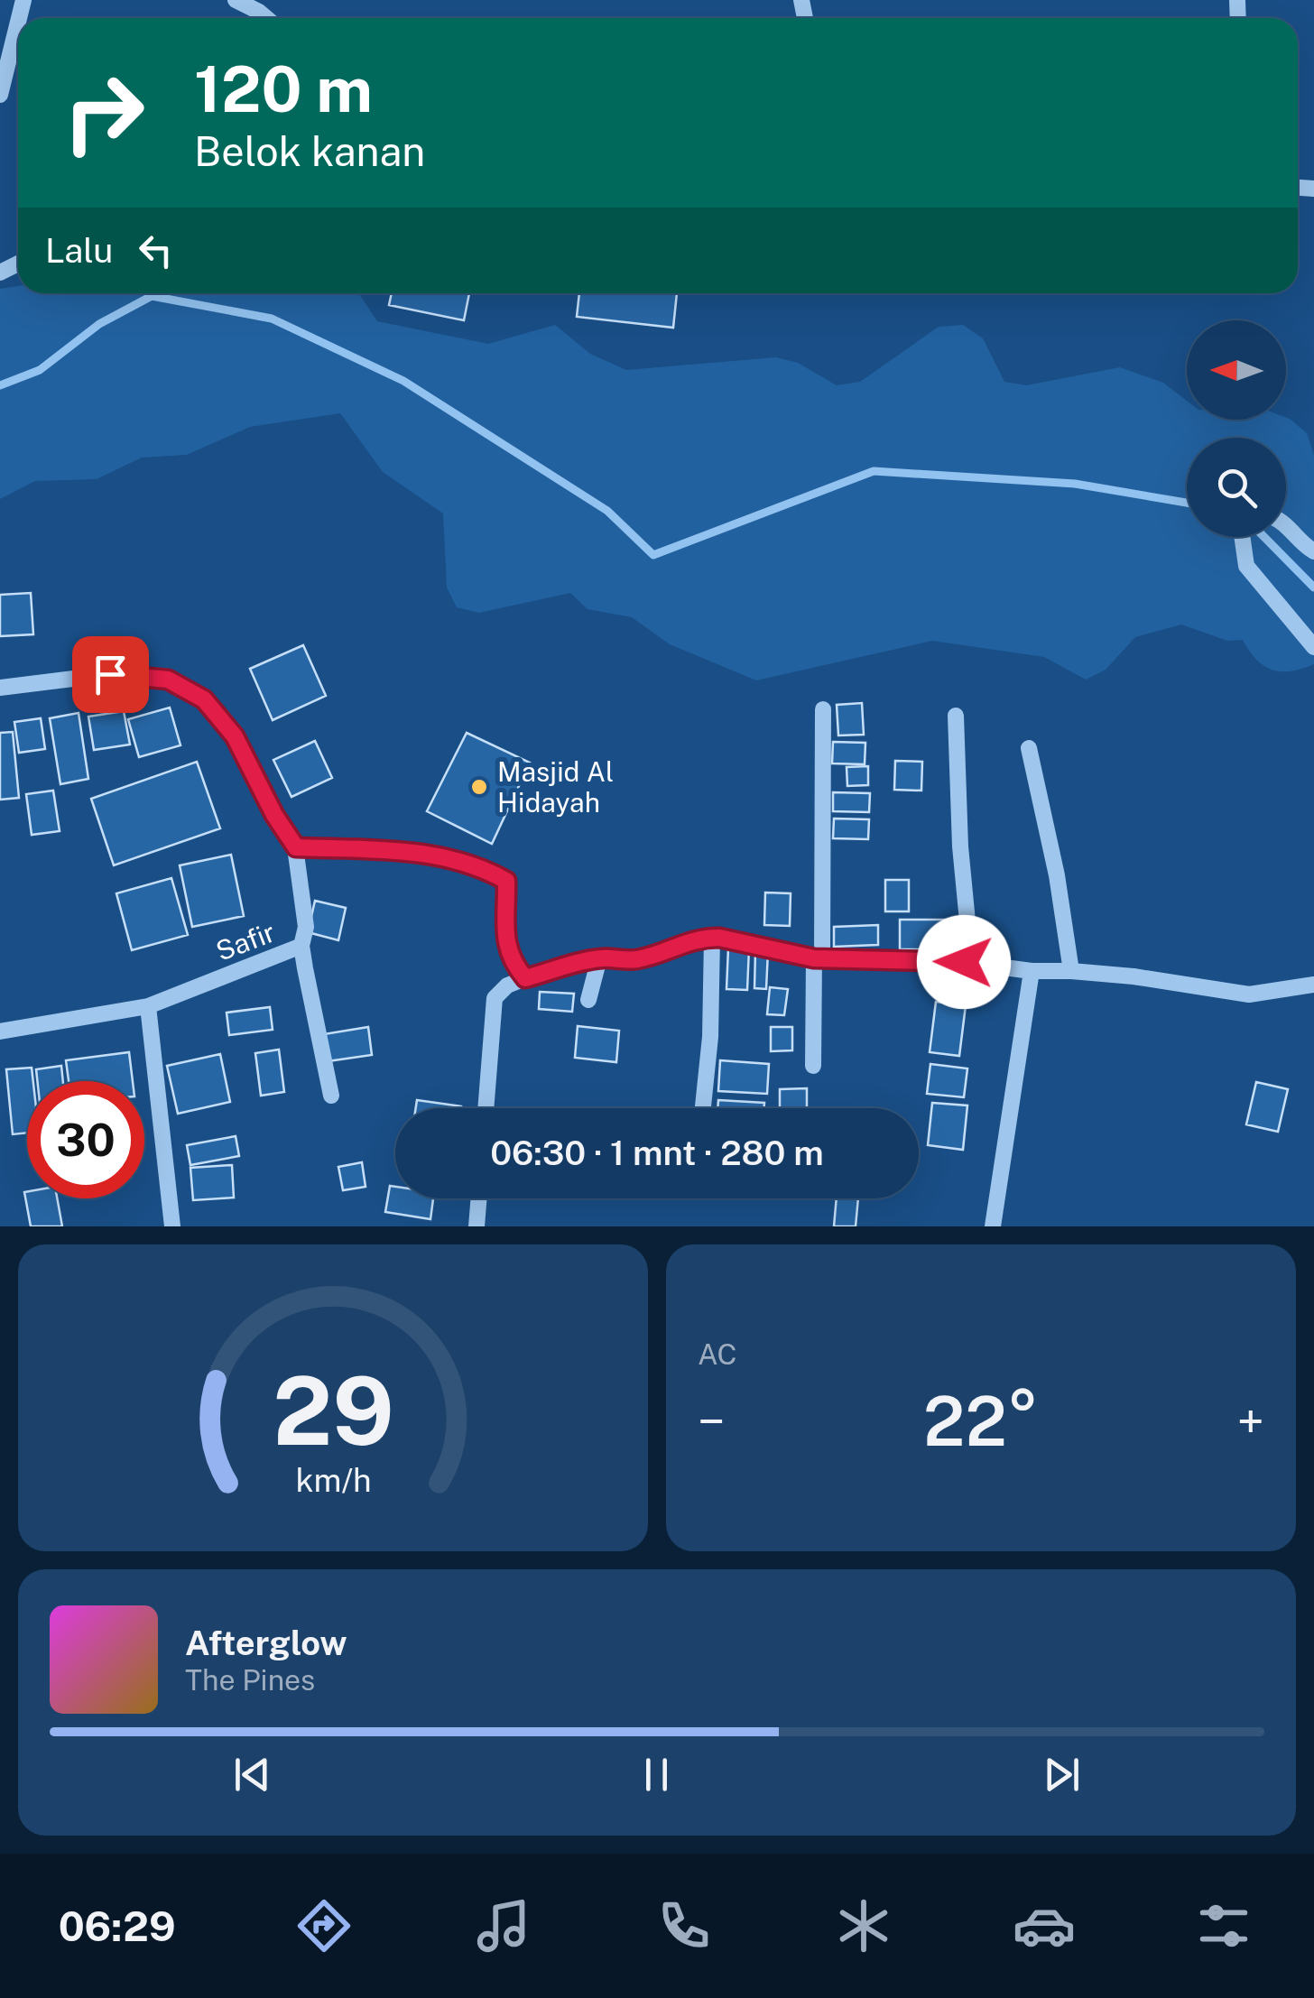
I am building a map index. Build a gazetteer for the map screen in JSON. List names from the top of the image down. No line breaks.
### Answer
{"streets":{"street":["Safir"]},"places":["Masjid Al Hidayah"],"north":"left","page":{"turn":["120 m","Belok kanan"],"then":"Lalu","limit":"30","trip":"06:30 · 1 mnt · 280 m","tile":"AC","heat":["−","22°","+"],"song":["Afterglow","The Pines"],"tabs":"06:29","gauge":["29","km/h"]}}
